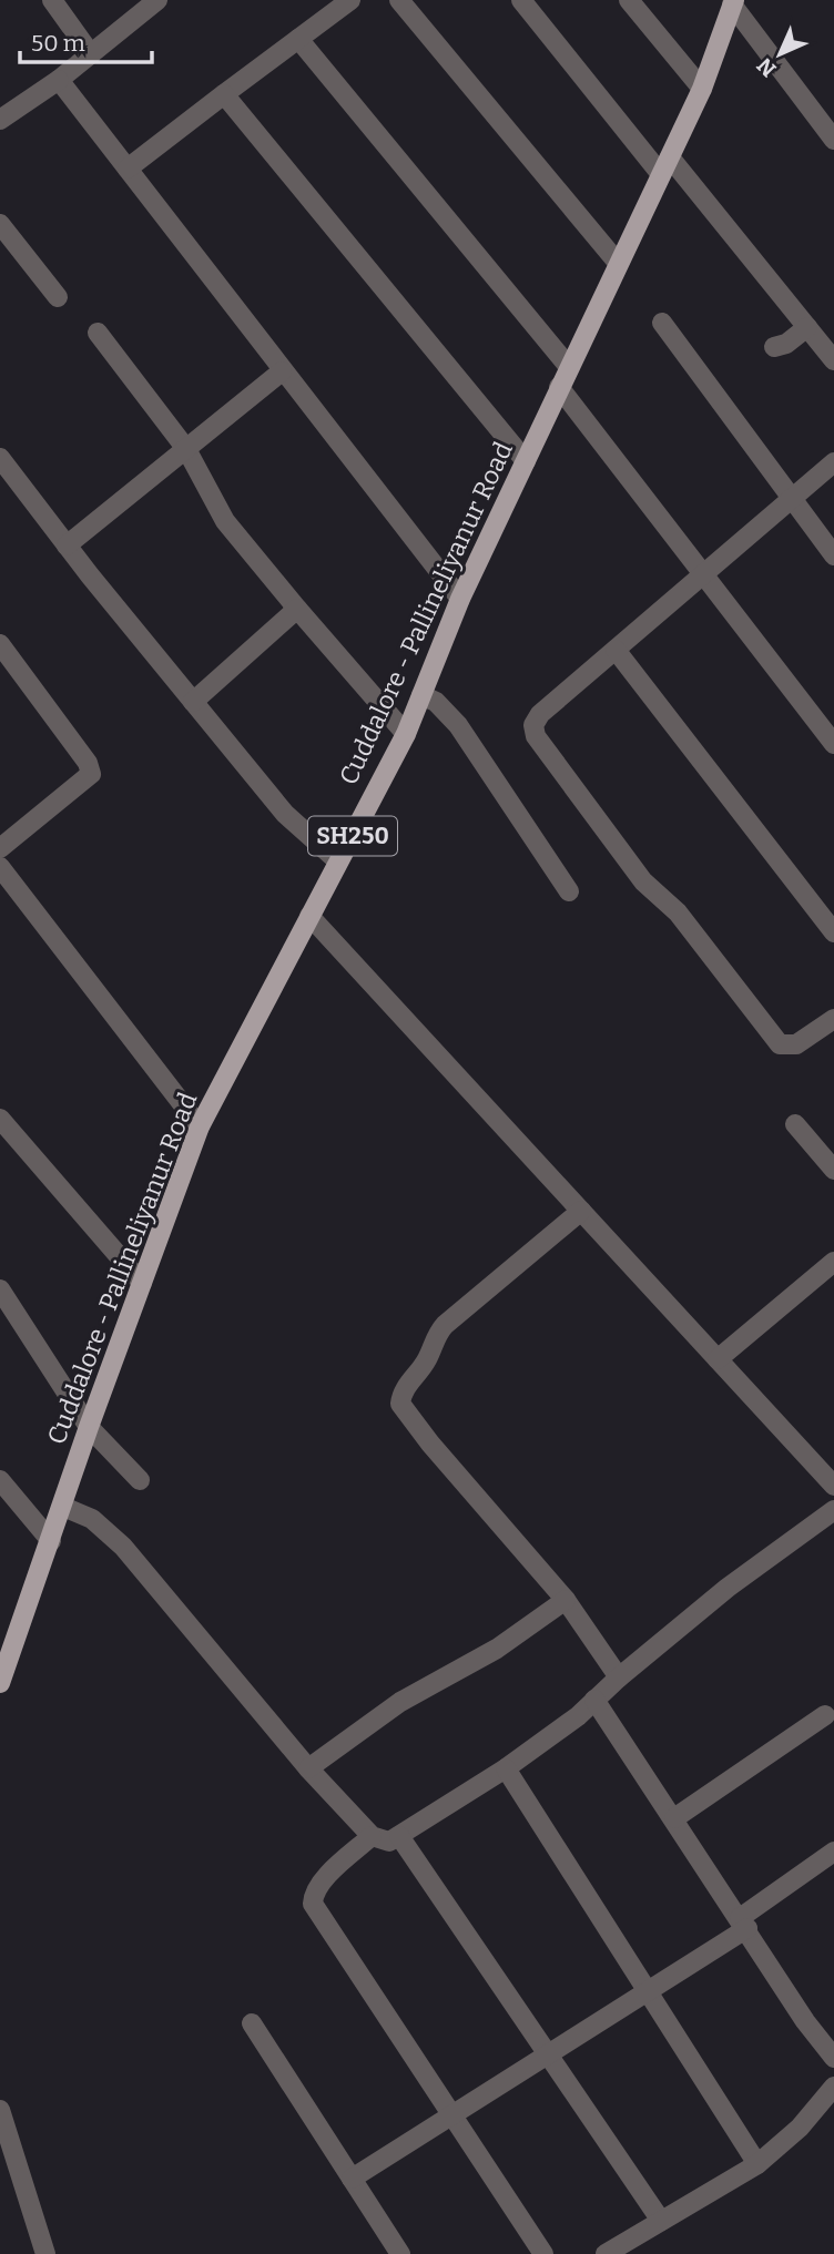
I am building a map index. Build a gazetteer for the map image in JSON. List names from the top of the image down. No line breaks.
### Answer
{"streets":{"main road":["Cuddalore - Pallineliyanur Road","SH250"]},"scale_bar":"50 m","north":"bottom left"}
